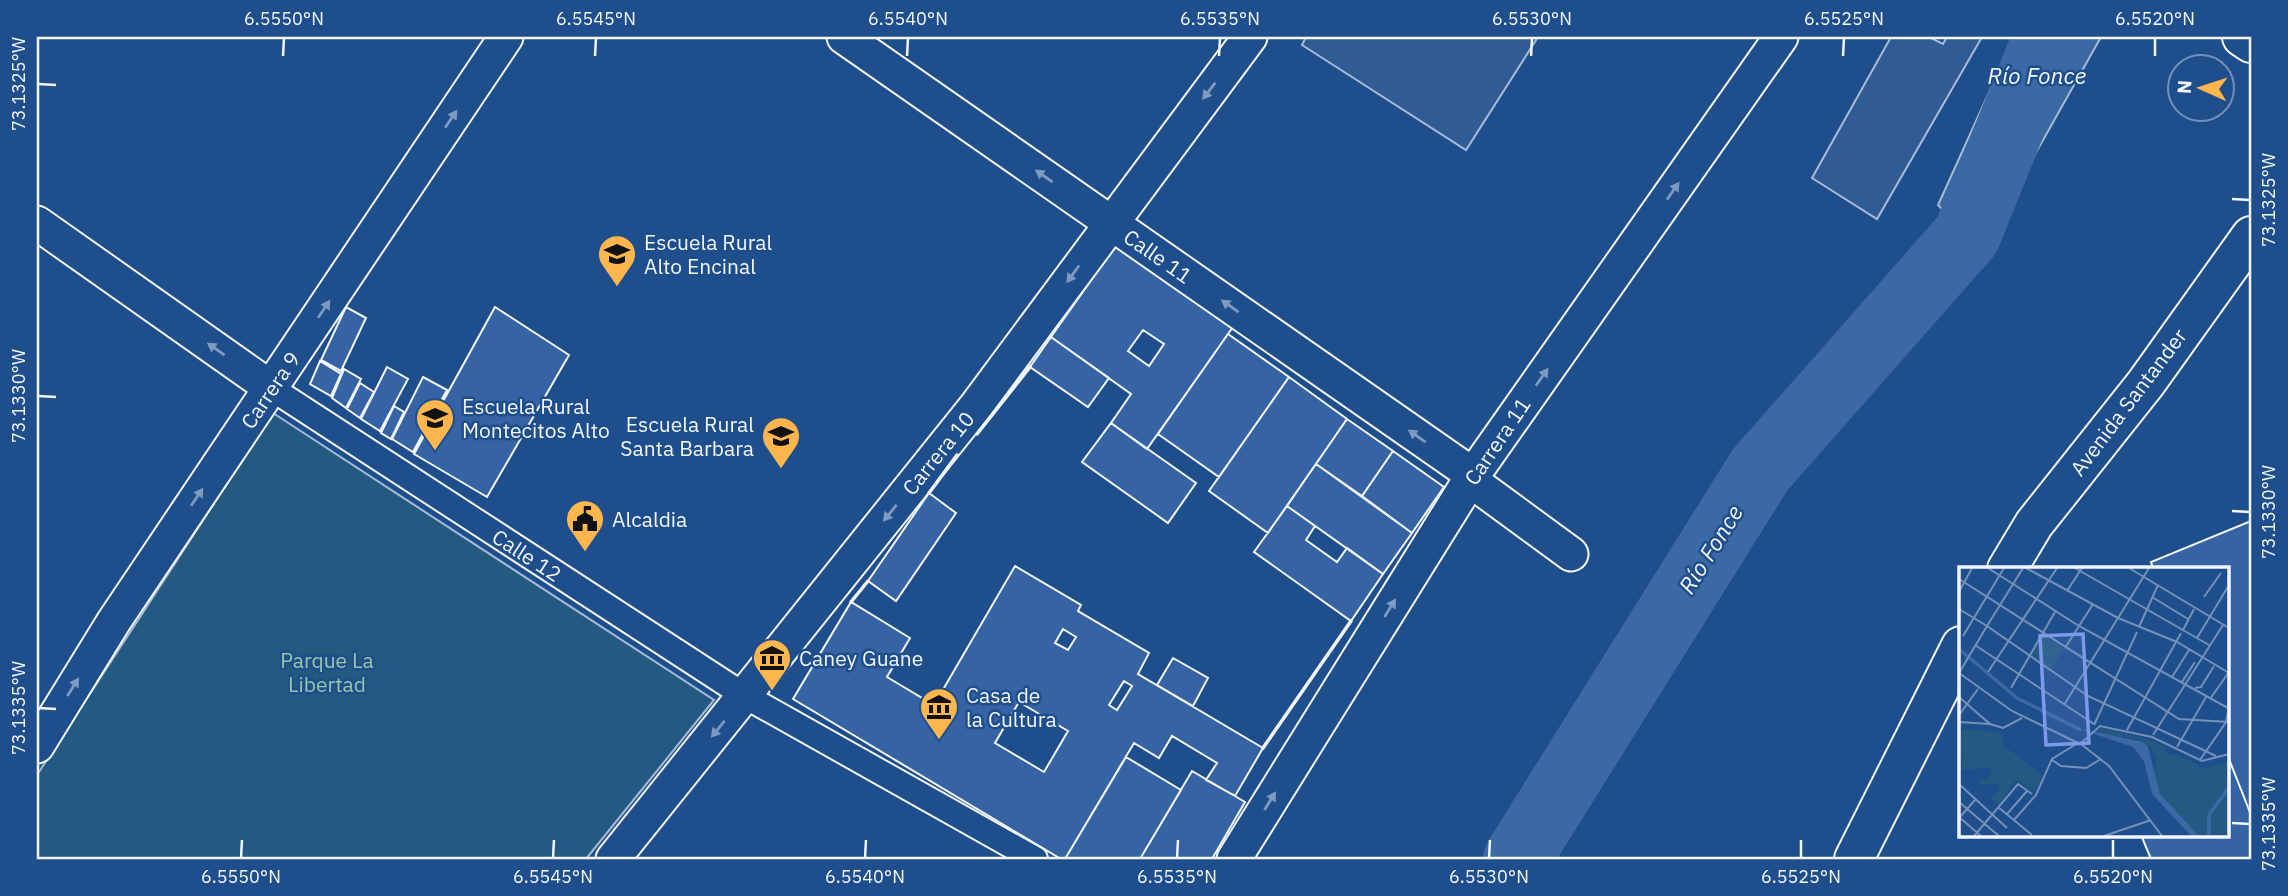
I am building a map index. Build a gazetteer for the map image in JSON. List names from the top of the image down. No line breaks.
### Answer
{"streets":{"highway":["Avenida Santander"],"street":["Calle 11","Carrera 9","Carrera 11","Carrera 10","Calle 12"]},"crossings":[["Calle 11","Carrera 11"],["Calle 11","Carrera 10"],["Carrera 9","Calle 12"],["Carrera 10","Calle 12"]],"one_way":["Calle 11","Carrera 9","Carrera 11","Carrera 10"],"water":["Río Fonce"],"parks":["Parque La Libertad"],"places":{"school or university":["Escuela Rural Alto Encinal","Escuela Rural Montecitos Alto","Escuela Rural Santa Barbara"],"public building":["Alcaldia"],"museum":["Caney Guane","Casa de la Cultura"]},"north":"left","coordinates":["6.5550°N","6.5545°N","6.5540°N","6.5535°N","6.5530°N","6.5525°N","6.5520°N","73.1325°W","73.1330°W","73.1335°W"]}
